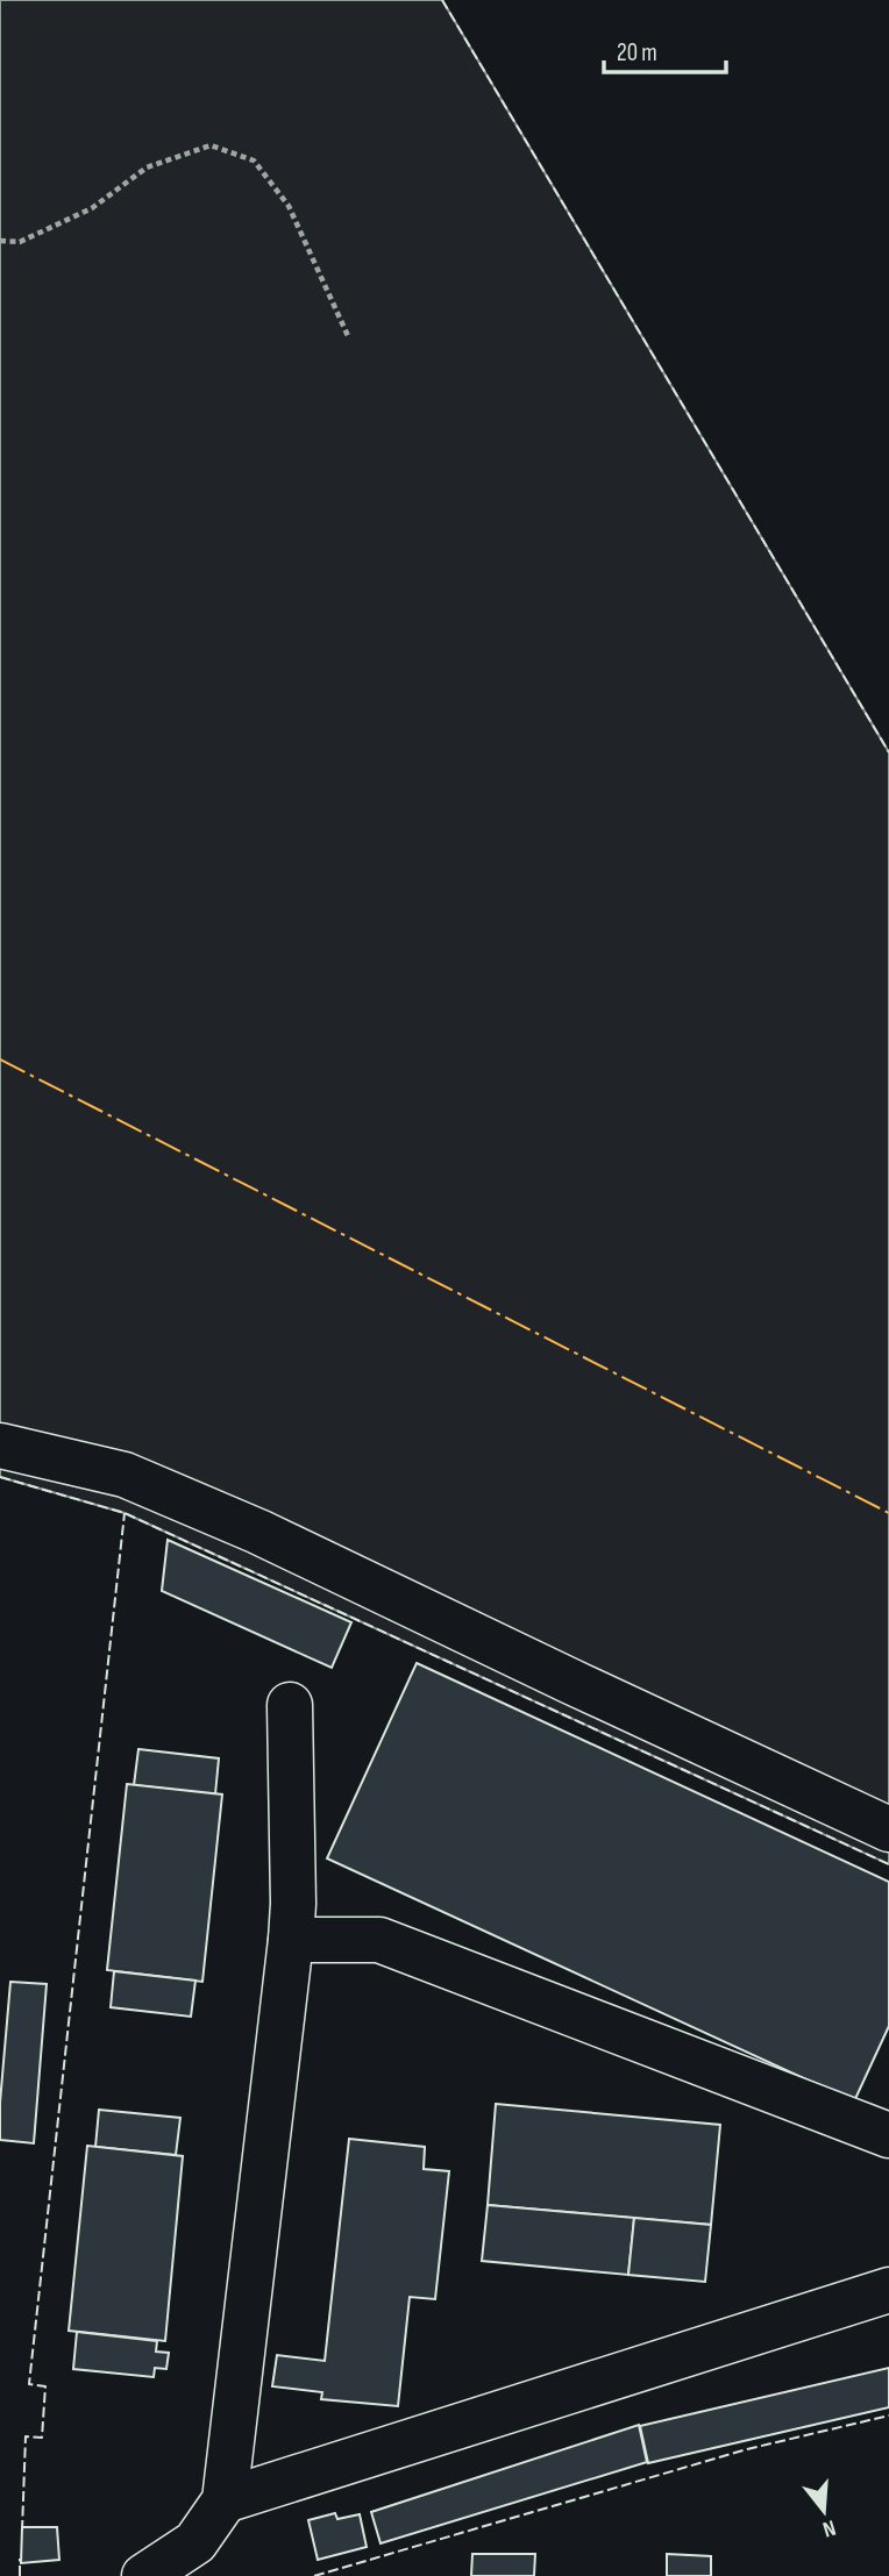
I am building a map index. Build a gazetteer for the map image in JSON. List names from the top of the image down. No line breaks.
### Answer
{"scale_bar":"20 m","north":"bottom"}
